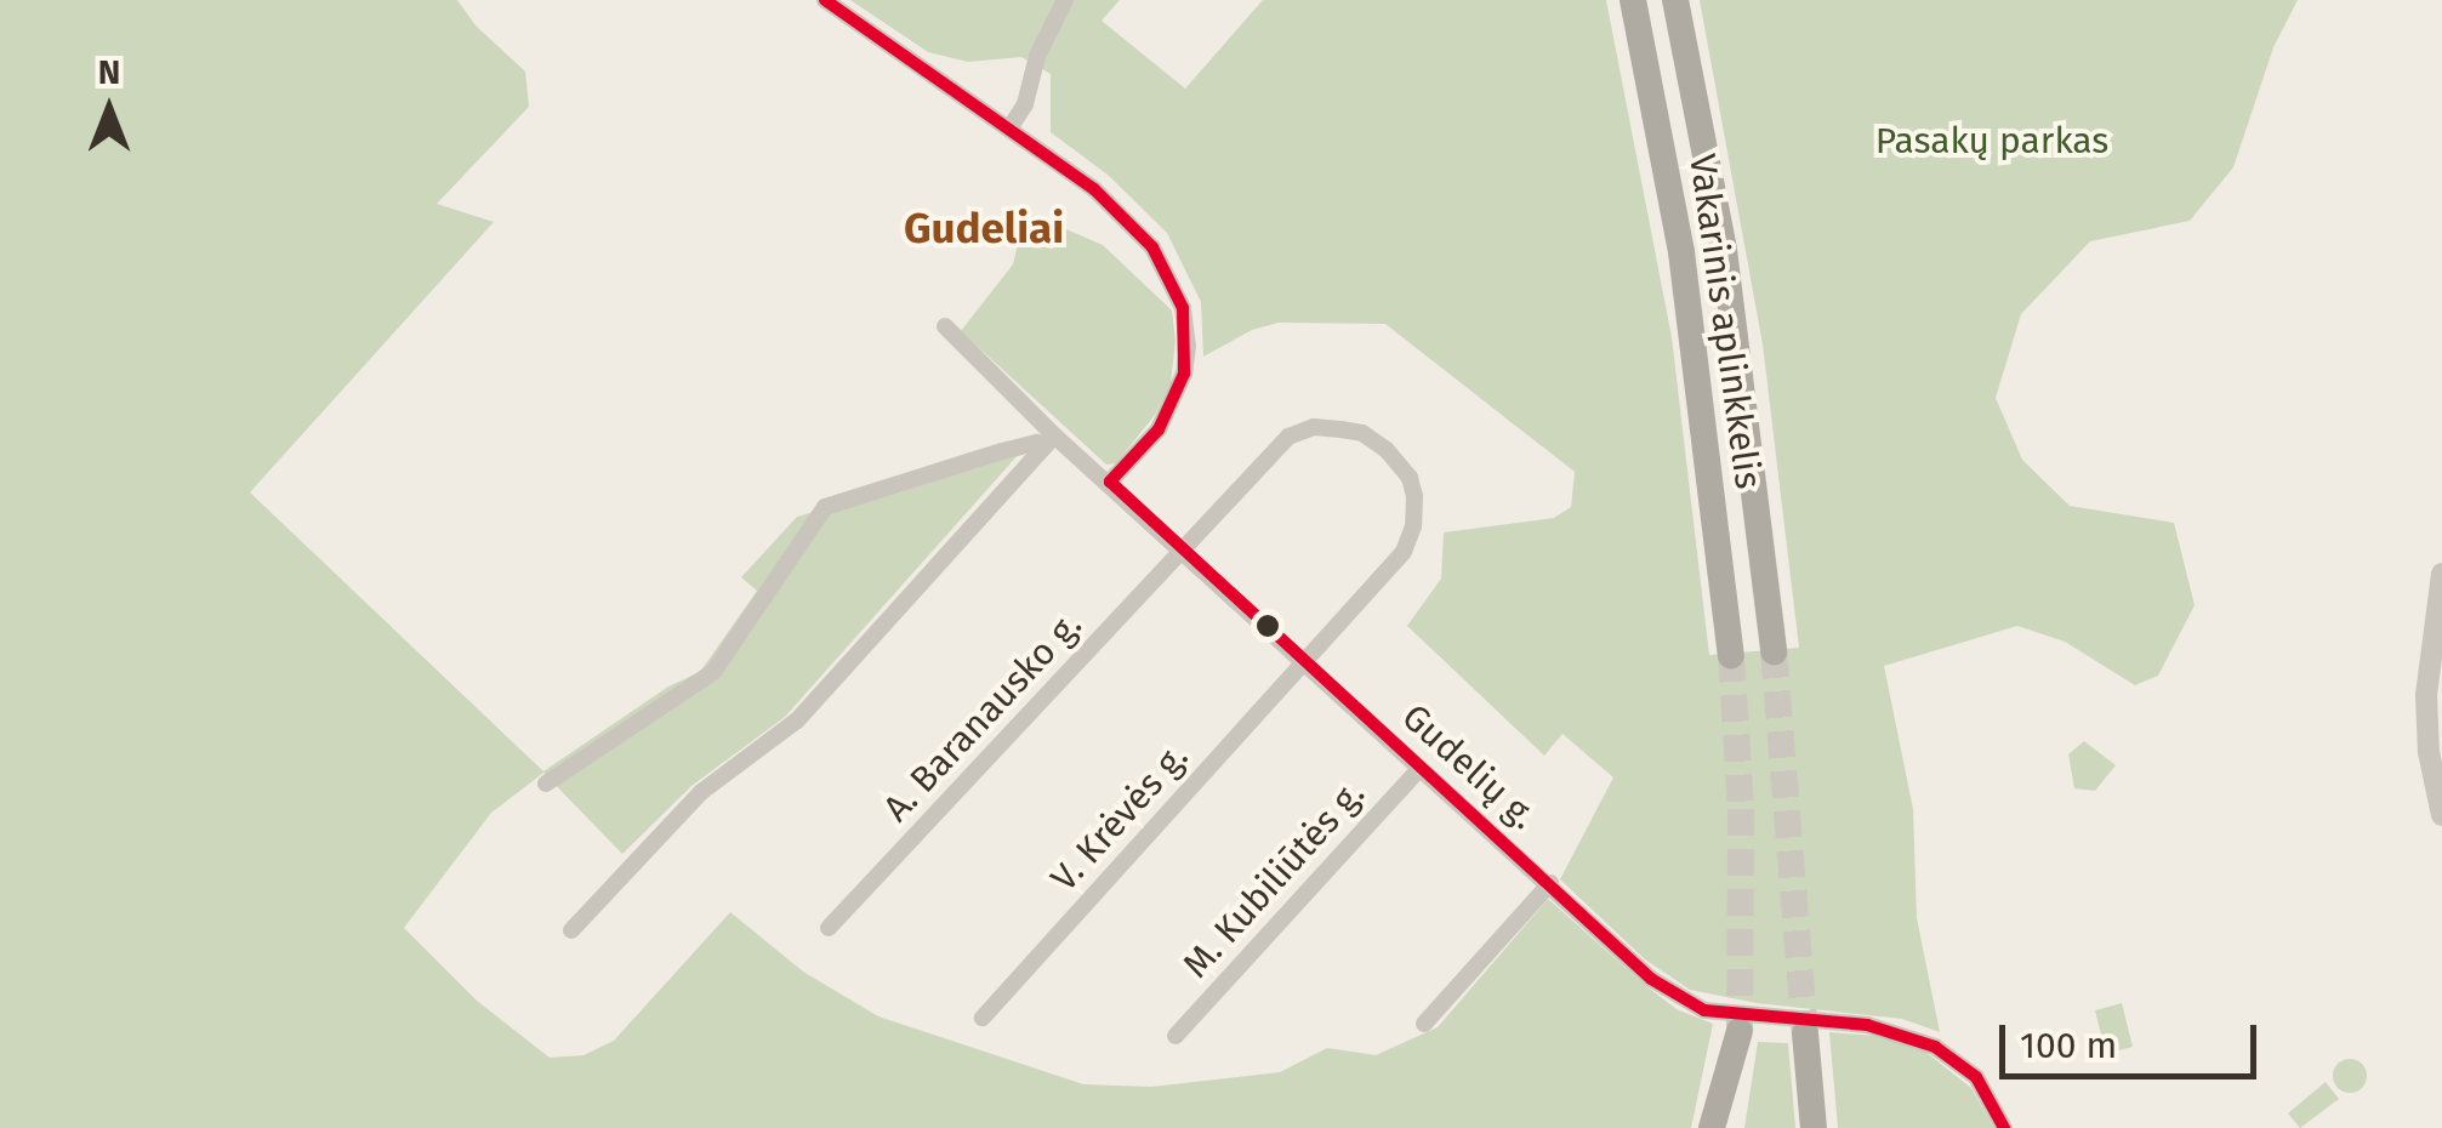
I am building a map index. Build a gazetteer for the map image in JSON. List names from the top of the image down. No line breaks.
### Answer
{"streets":{"highway":["Vakarinis aplinkkelis"],"street":["A. Baranausko g.","Gudelių g.","V. Krėvės g.","M. Kubiliūtės g."]},"crossings":[["A. Baranausko g.","Gudelių g."],["A. Baranausko g.","V. Krėvės g."],["Gudelių g.","V. Krėvės g."],["Gudelių g.","M. Kubiliūtės g."]],"districts":["Gudeliai"],"parks":["Pasakų parkas"],"scale_bar":"100 m","north":"top"}
